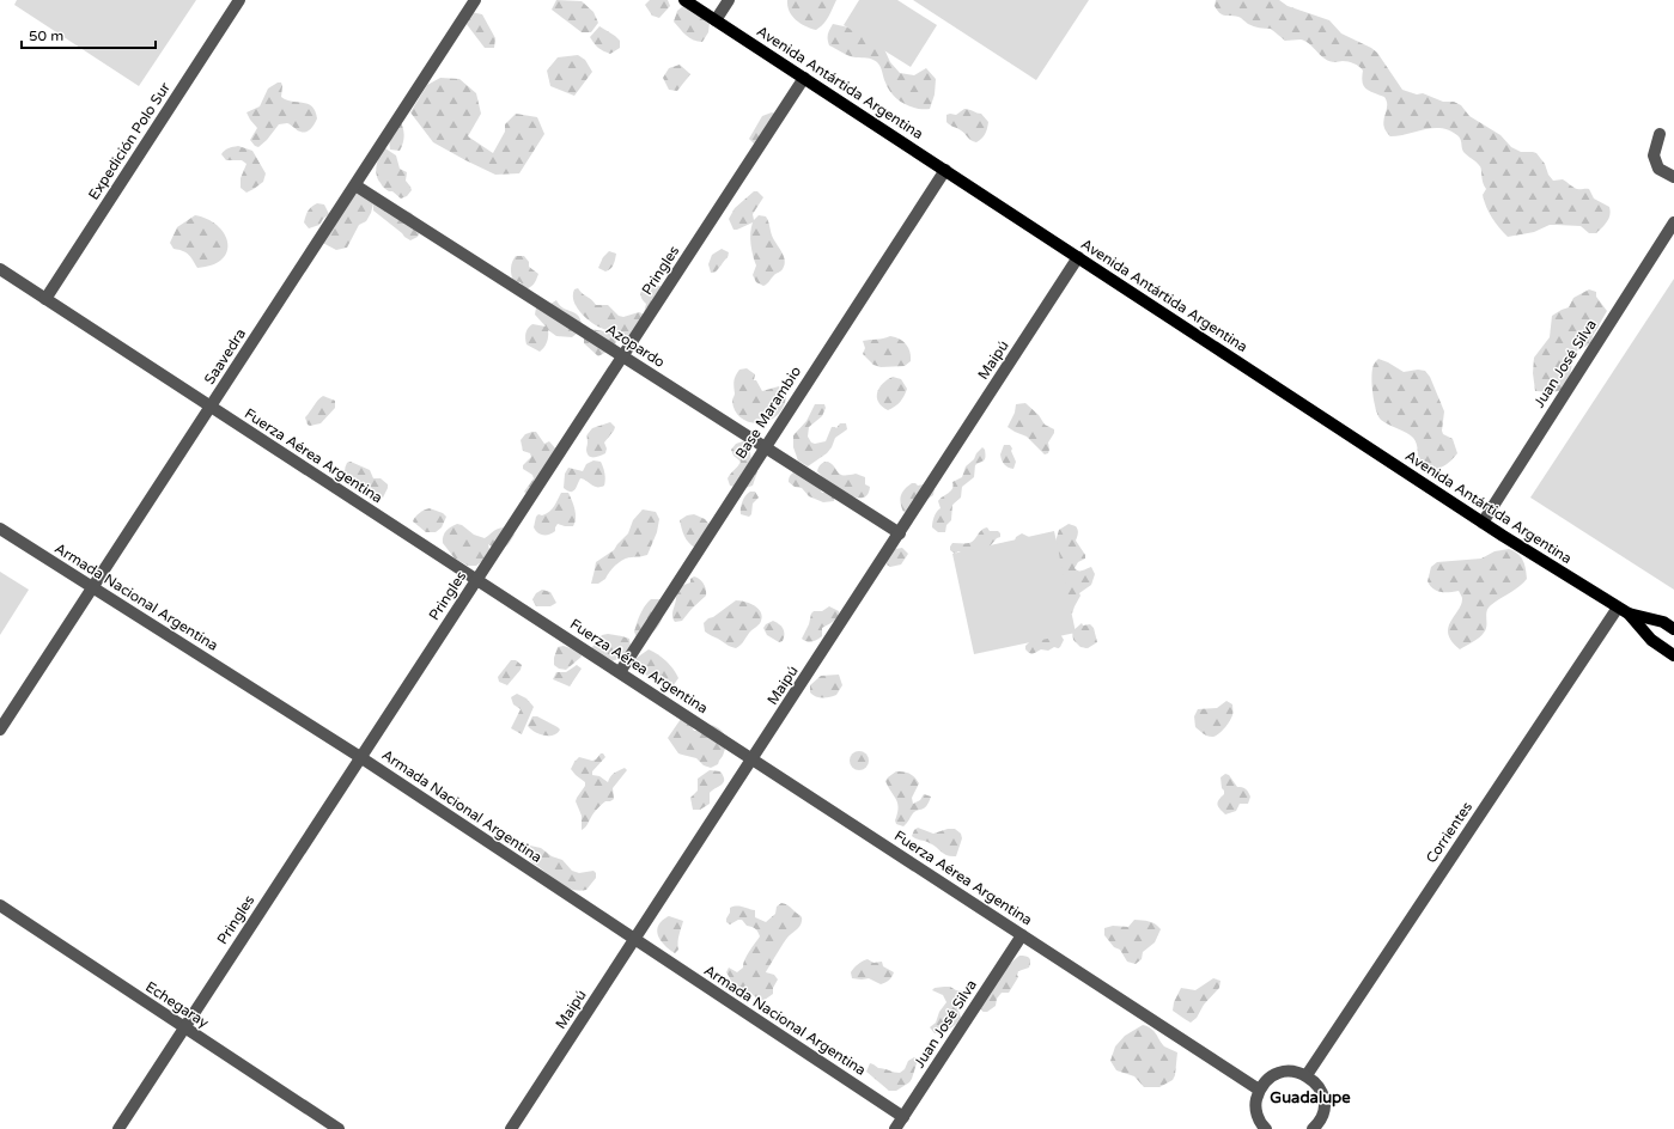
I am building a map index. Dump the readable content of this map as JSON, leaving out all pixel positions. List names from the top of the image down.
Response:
{
  "streets": {
    "main road": ["Avenida Antártida Argentina"],
    "street": [
      "Expedición Polo Sur",
      "Pringles",
      "Azopardo",
      "Saavedra",
      "Maipú",
      "Juan José Silva",
      "Base Marambio",
      "Fuerza Aérea Argentina",
      "Armada Nacional Argentina",
      "Corrientes",
      "Echegaray"
    ]
  },
  "crossings": [
    ["Avenida Antártida Argentina", "Pringles"],
    ["Avenida Antártida Argentina", "Maipú"],
    ["Avenida Antártida Argentina", "Juan José Silva"],
    ["Avenida Antártida Argentina", "Base Marambio"],
    ["Avenida Antártida Argentina", "Corrientes"],
    ["Expedición Polo Sur", "Fuerza Aérea Argentina"],
    ["Pringles", "Azopardo"],
    ["Pringles", "Fuerza Aérea Argentina"],
    ["Pringles", "Armada Nacional Argentina"],
    ["Pringles", "Echegaray"],
    ["Azopardo", "Saavedra"],
    ["Azopardo", "Maipú"],
    ["Azopardo", "Base Marambio"],
    ["Saavedra", "Fuerza Aérea Argentina"],
    ["Saavedra", "Armada Nacional Argentina"],
    ["Maipú", "Fuerza Aérea Argentina"],
    ["Maipú", "Armada Nacional Argentina"],
    ["Juan José Silva", "Fuerza Aérea Argentina"],
    ["Juan José Silva", "Armada Nacional Argentina"],
    ["Base Marambio", "Fuerza Aérea Argentina"]
  ],
  "districts": ["Guadalupe"],
  "scale_bar": "50 m"
}
